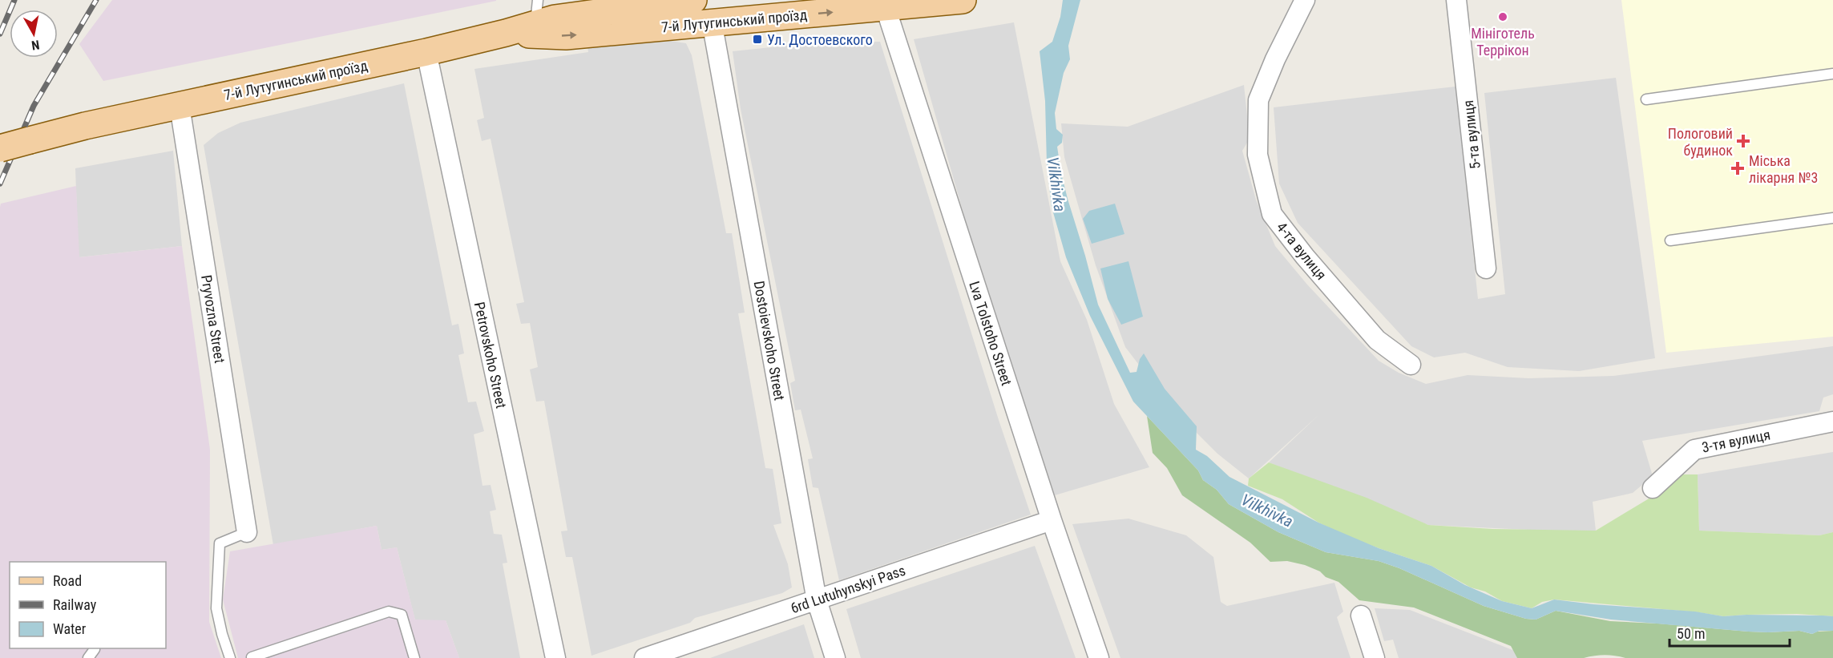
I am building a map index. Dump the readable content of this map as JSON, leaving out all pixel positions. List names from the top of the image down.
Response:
{
  "streets": {
    "main road": ["7-й Лутугинський проїзд"],
    "street": [
      "5-та вулиця",
      "4-та вулиця",
      "Pryvozna Street",
      "Lva Tolstoho Street",
      "Dostoievskoho Street",
      "Petrovskoho Street",
      "3-тя вулиця",
      "6rd Lutuhynskyi Pass"
    ]
  },
  "crossings": [
    ["7-й Лутугинський проїзд", "Pryvozna Street"],
    ["7-й Лутугинський проїзд", "Lva Tolstoho Street"],
    ["7-й Лутугинський проїзд", "Dostoievskoho Street"],
    ["7-й Лутугинський проїзд", "Petrovskoho Street"],
    ["Lva Tolstoho Street", "6rd Lutuhynskyi Pass"],
    ["Dostoievskoho Street", "6rd Lutuhynskyi Pass"]
  ],
  "water": ["Vilkhivka"],
  "places": {
    "other": ["Мініготель Террікон"],
    "transit": ["Ул. Достоевского"],
    "health": ["Пологовий будинок", "Міська лікарня №3"]
  },
  "legend": ["Road", "Railway", "Water"],
  "scale_bar": "50 m",
  "north": "bottom"
}
